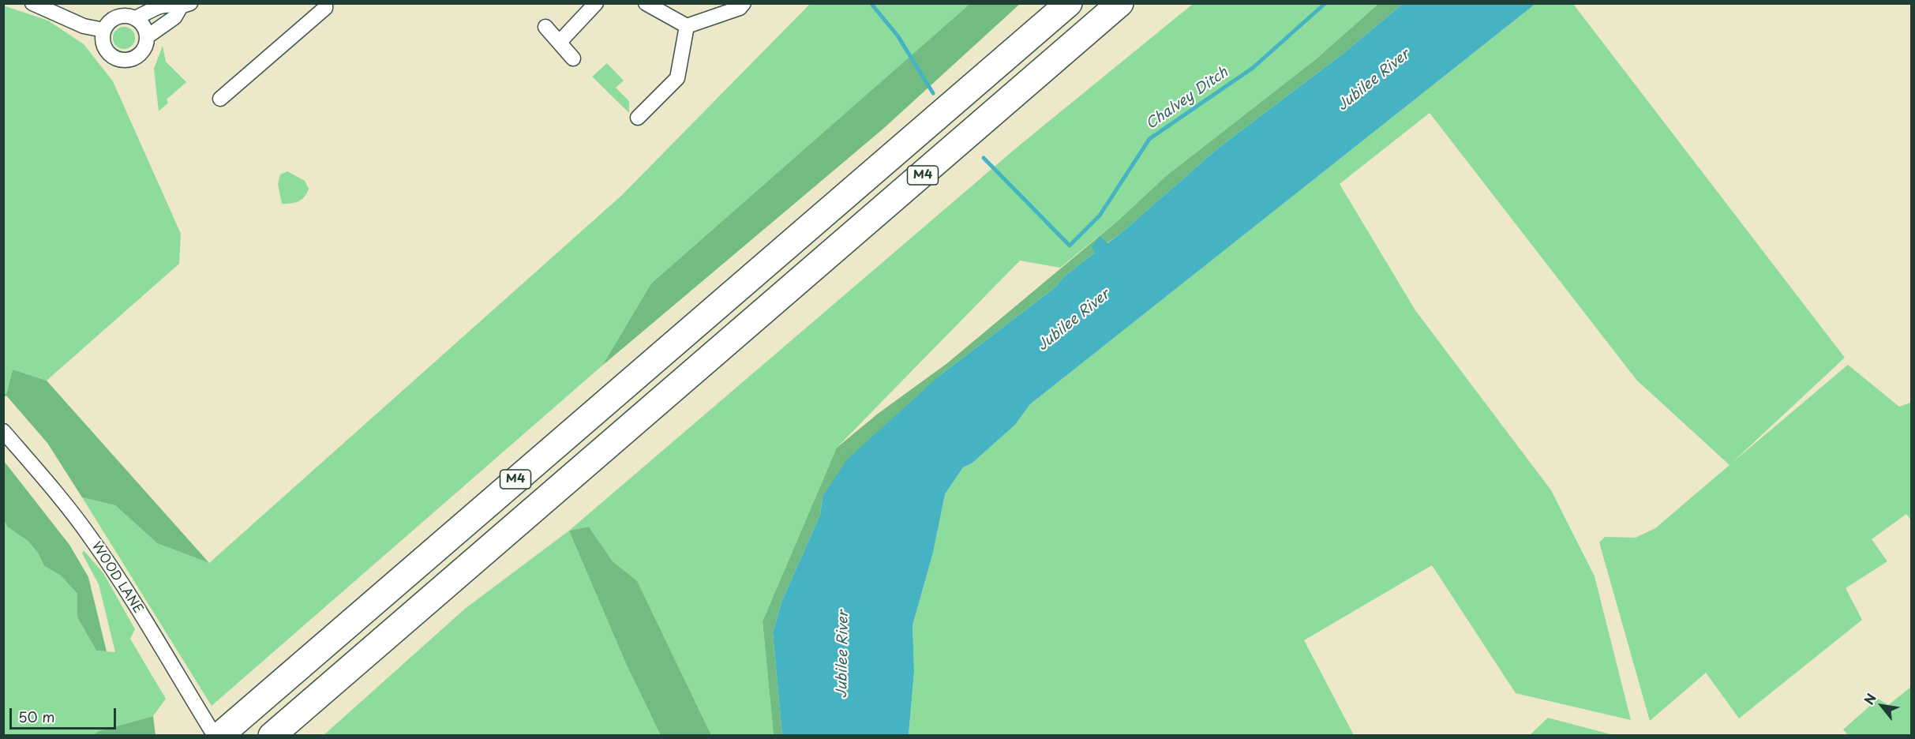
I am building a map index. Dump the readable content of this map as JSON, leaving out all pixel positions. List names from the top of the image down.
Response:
{
  "streets": {
    "highway": ["M4"],
    "street": ["WOOD LANE"]
  },
  "water": ["Jubilee River", "Chalvey Ditch"],
  "scale_bar": "50 m",
  "north": "top left"
}
